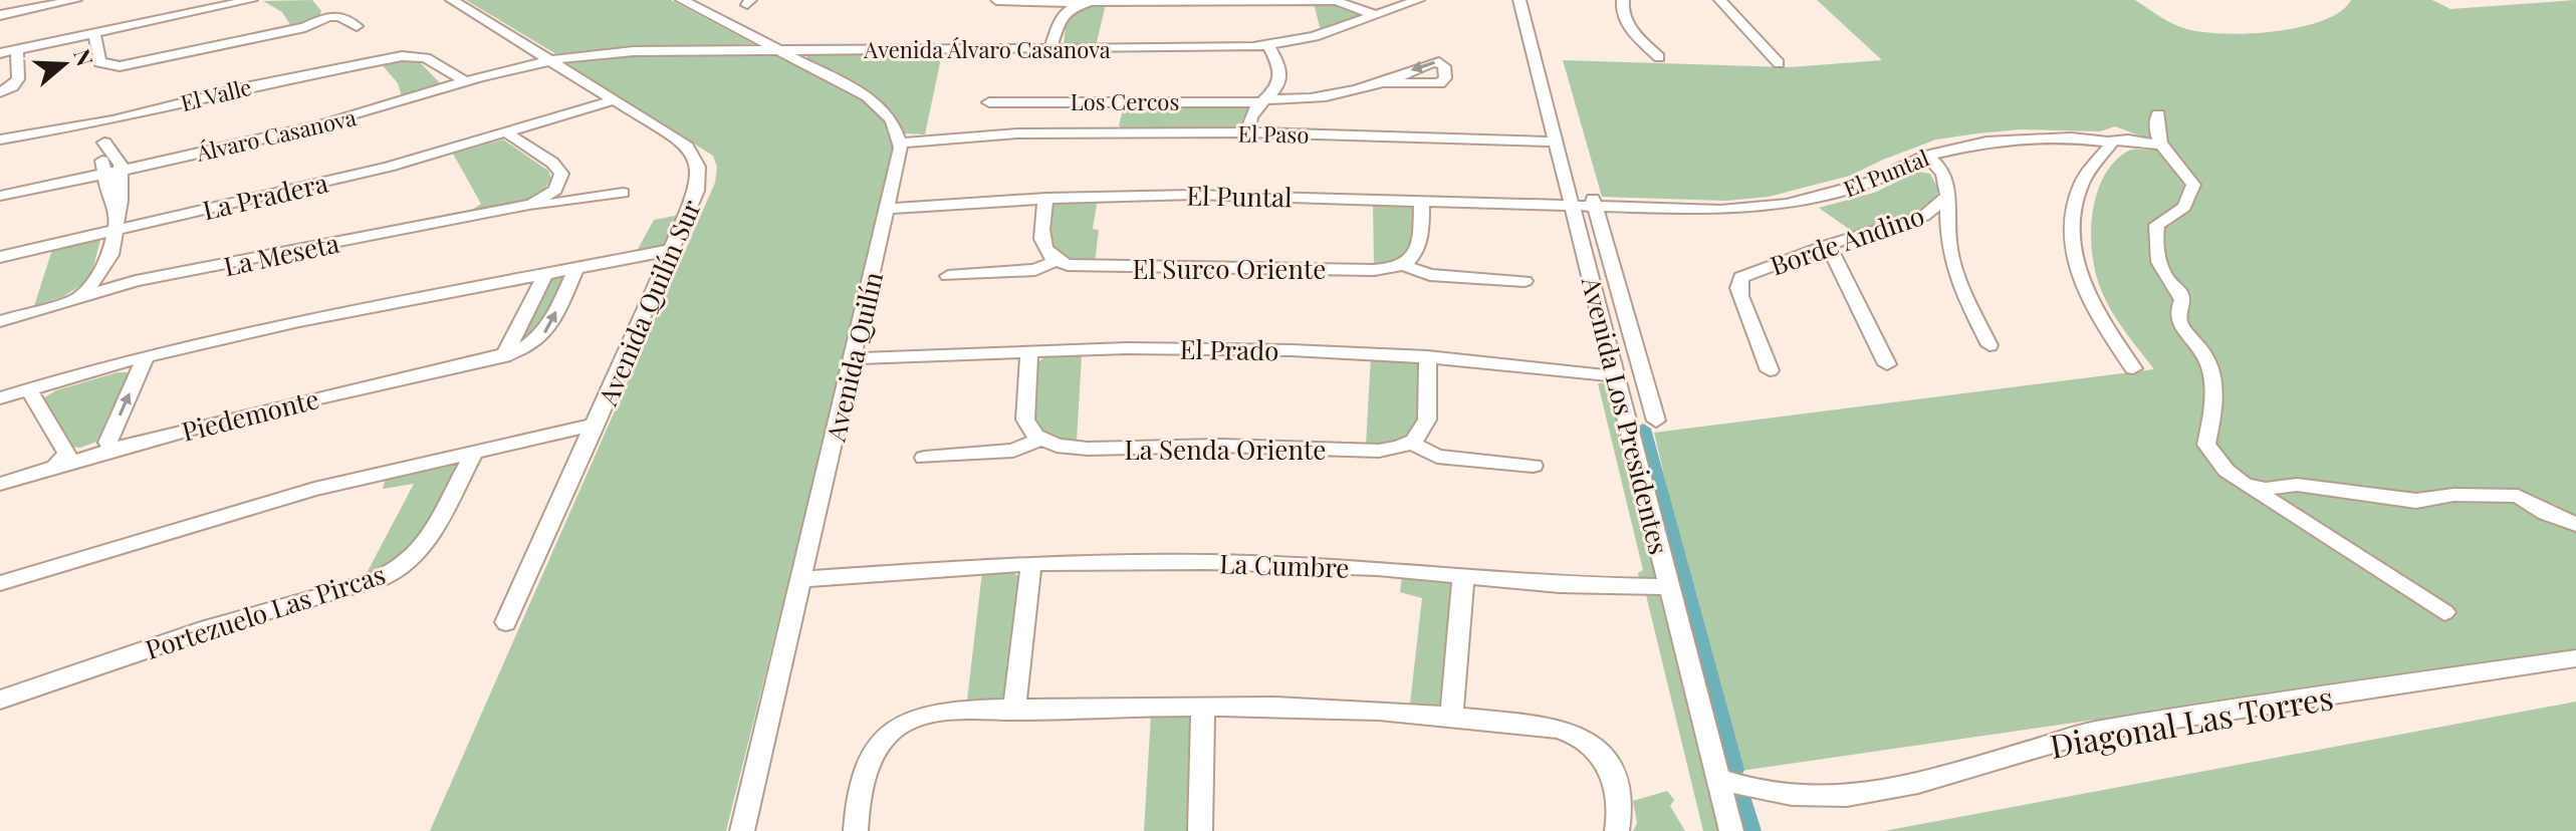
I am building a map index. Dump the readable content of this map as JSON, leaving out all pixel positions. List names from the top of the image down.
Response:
{
  "streets": {
    "street": [
      "Avenida Álvaro Casanova",
      "El Valle",
      "Los Cercos",
      "El Paso",
      "Álvaro Casanova",
      "El Puntal",
      "La Pradera",
      "Borde Andino",
      "La Meseta",
      "El Surco Oriente",
      "Avenida Quilín Sur",
      "El Prado",
      "Avenida Quilín",
      "Piedemonte",
      "Avenida Los Presidentes",
      "La Senda Oriente",
      "La Cumbre",
      "Portezuelo Las Pircas",
      "Diagonal Las Torres"
    ]
  },
  "crossings": [
    ["Avenida Álvaro Casanova", "Álvaro Casanova"],
    ["Avenida Álvaro Casanova", "Avenida Quilín Sur"],
    ["El Valle", "Álvaro Casanova"],
    ["El Paso", "Avenida Quilín"],
    ["El Paso", "Avenida Los Presidentes"],
    ["Álvaro Casanova", "Avenida Quilín Sur"],
    ["El Puntal", "Borde Andino"],
    ["El Puntal", "Avenida Quilín"],
    ["El Puntal", "Avenida Los Presidentes"],
    ["La Pradera", "Avenida Quilín Sur"],
    ["El Prado", "Avenida Quilín"],
    ["El Prado", "Avenida Los Presidentes"],
    ["Avenida Quilín", "La Cumbre"],
    ["Avenida Los Presidentes", "La Cumbre"],
    ["Avenida Los Presidentes", "Diagonal Las Torres"]
  ],
  "north": "right"
}
